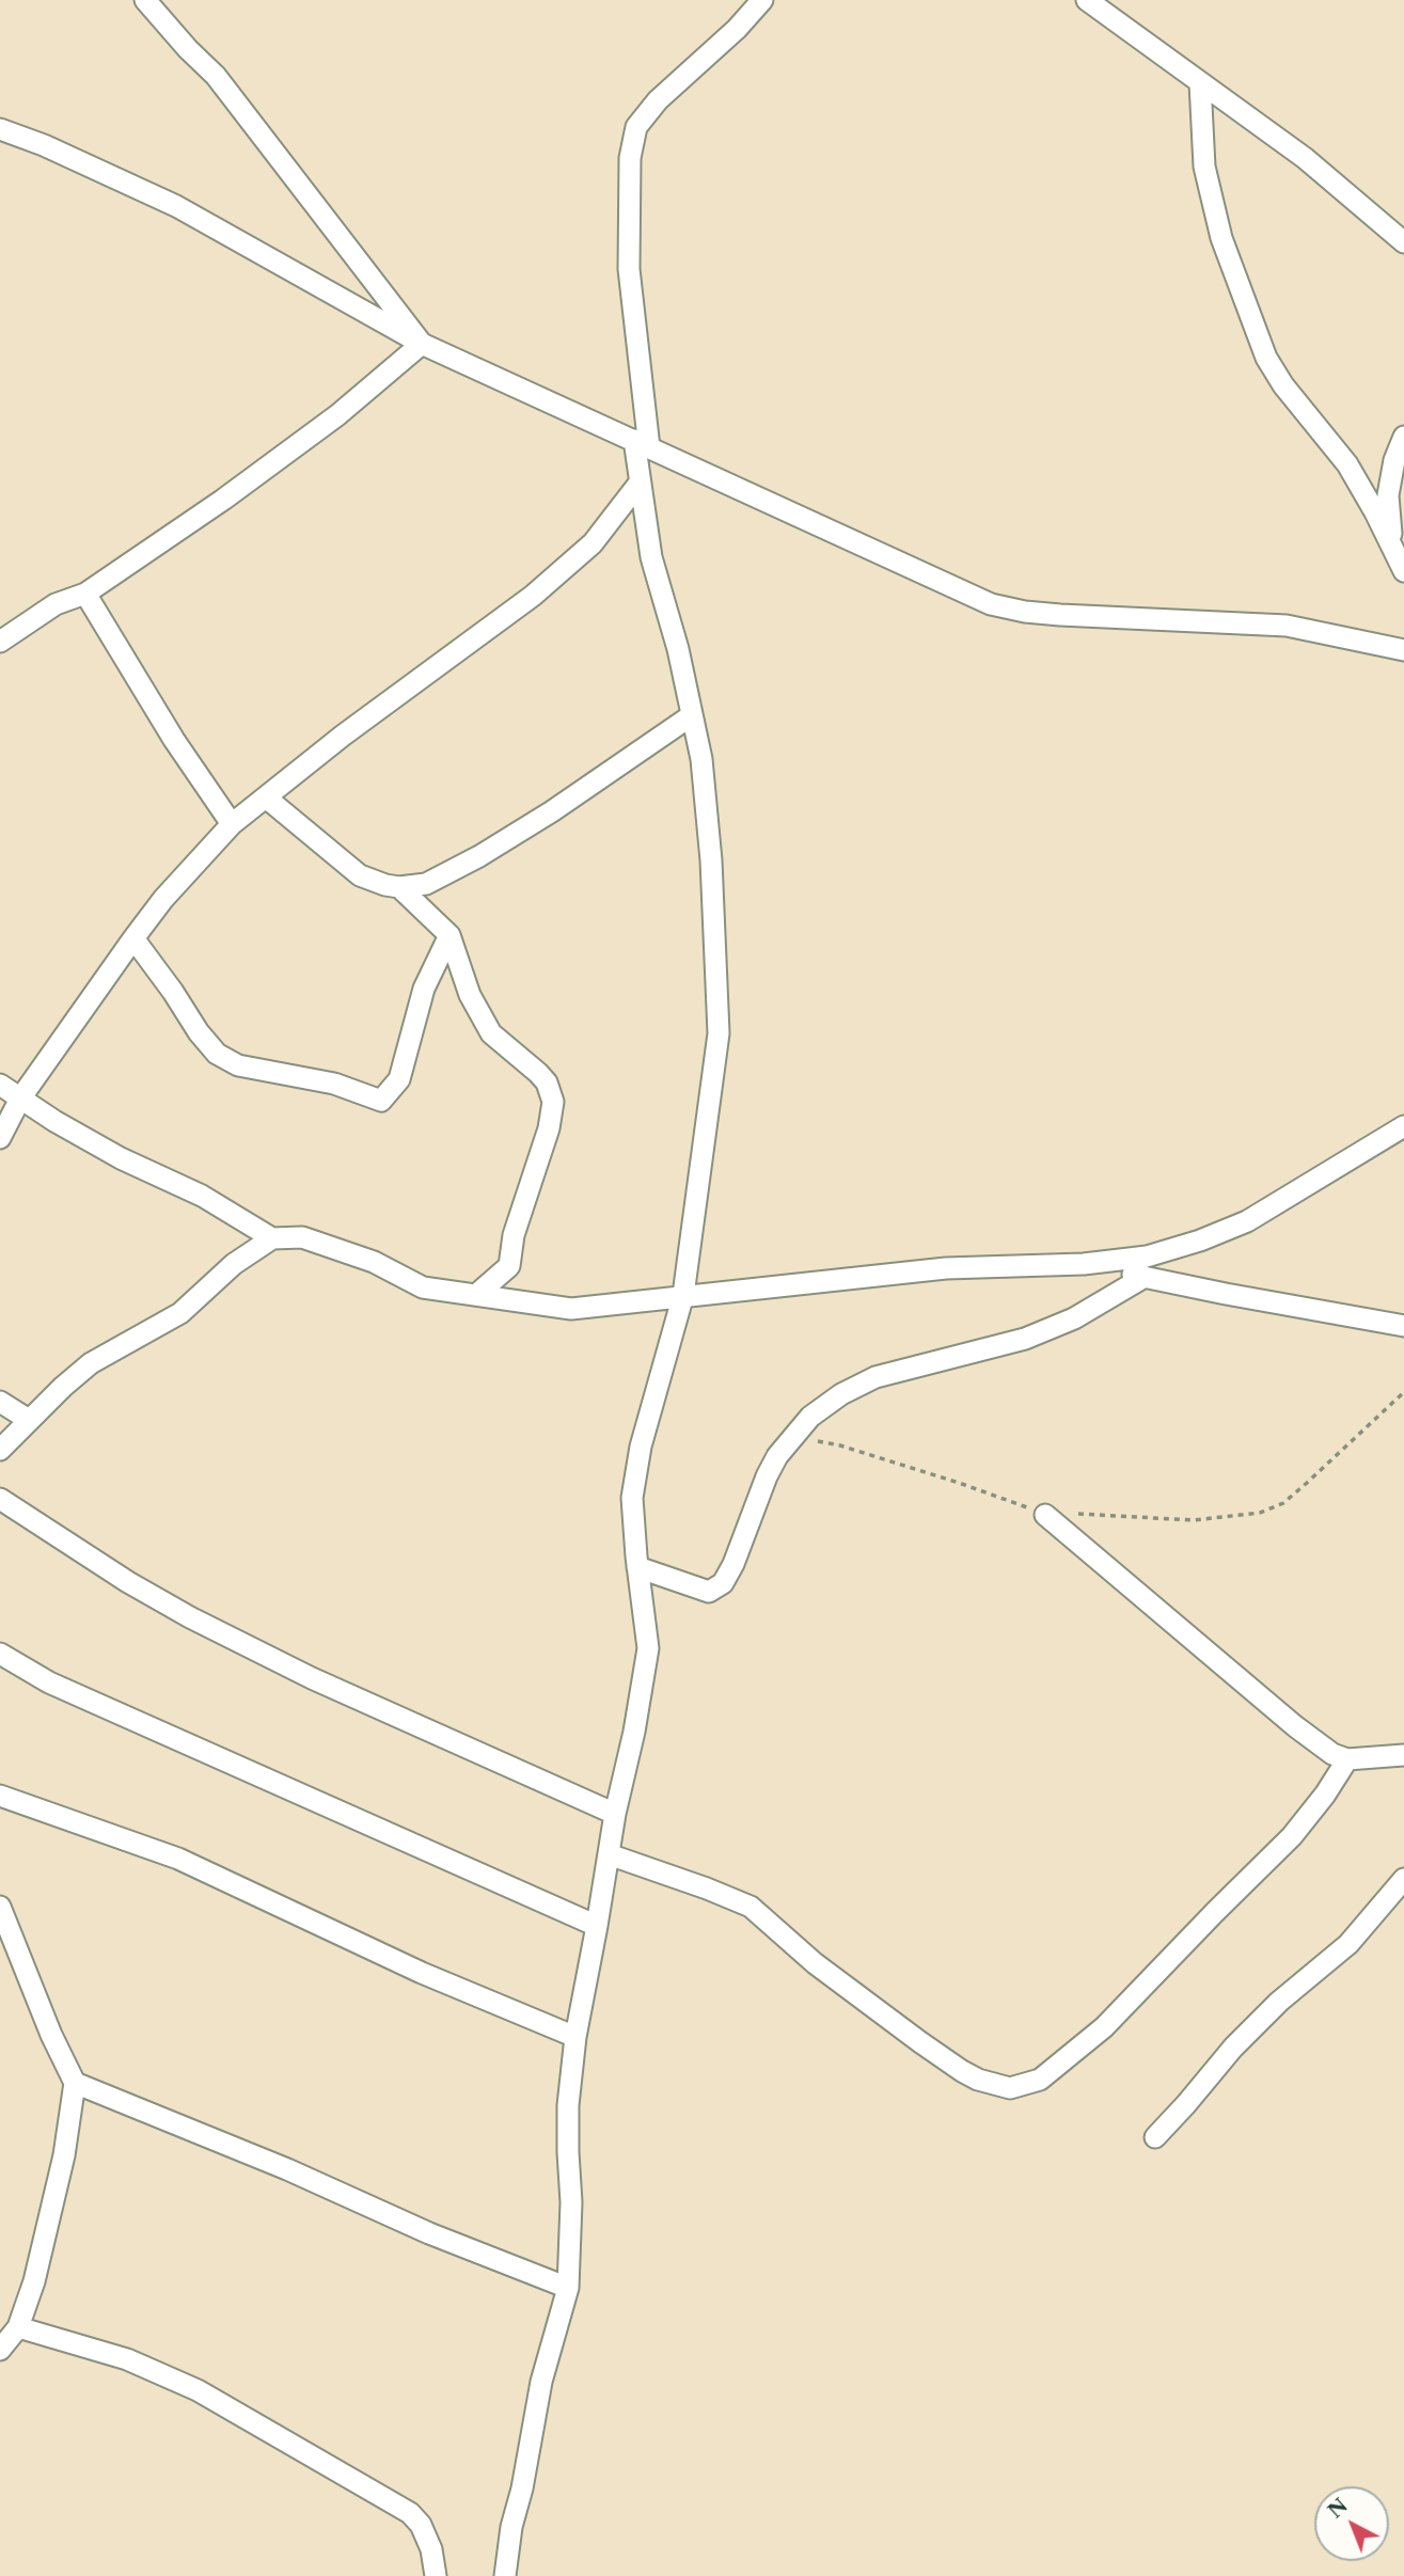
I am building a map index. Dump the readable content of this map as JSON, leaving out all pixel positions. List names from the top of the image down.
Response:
{
  "north": "top left"
}
